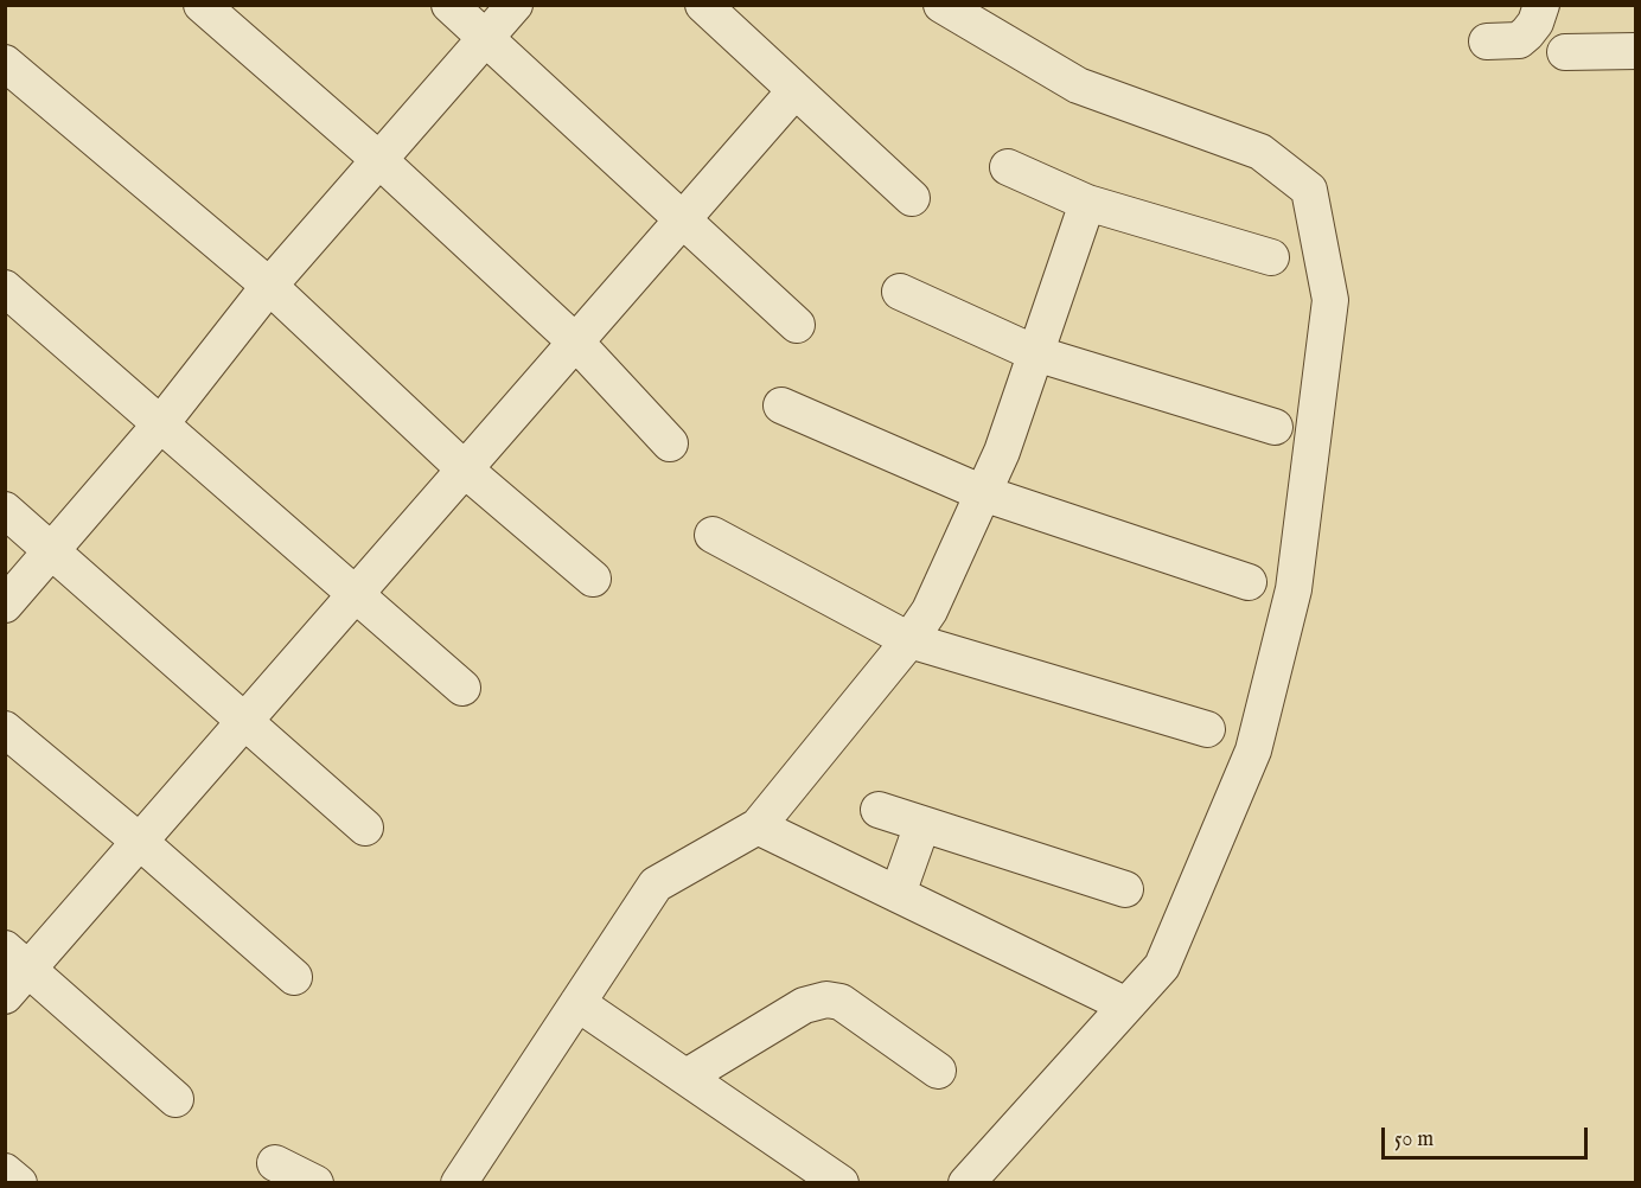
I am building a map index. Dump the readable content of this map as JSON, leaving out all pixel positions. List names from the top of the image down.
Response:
{
  "scale_bar": "50 m"
}
